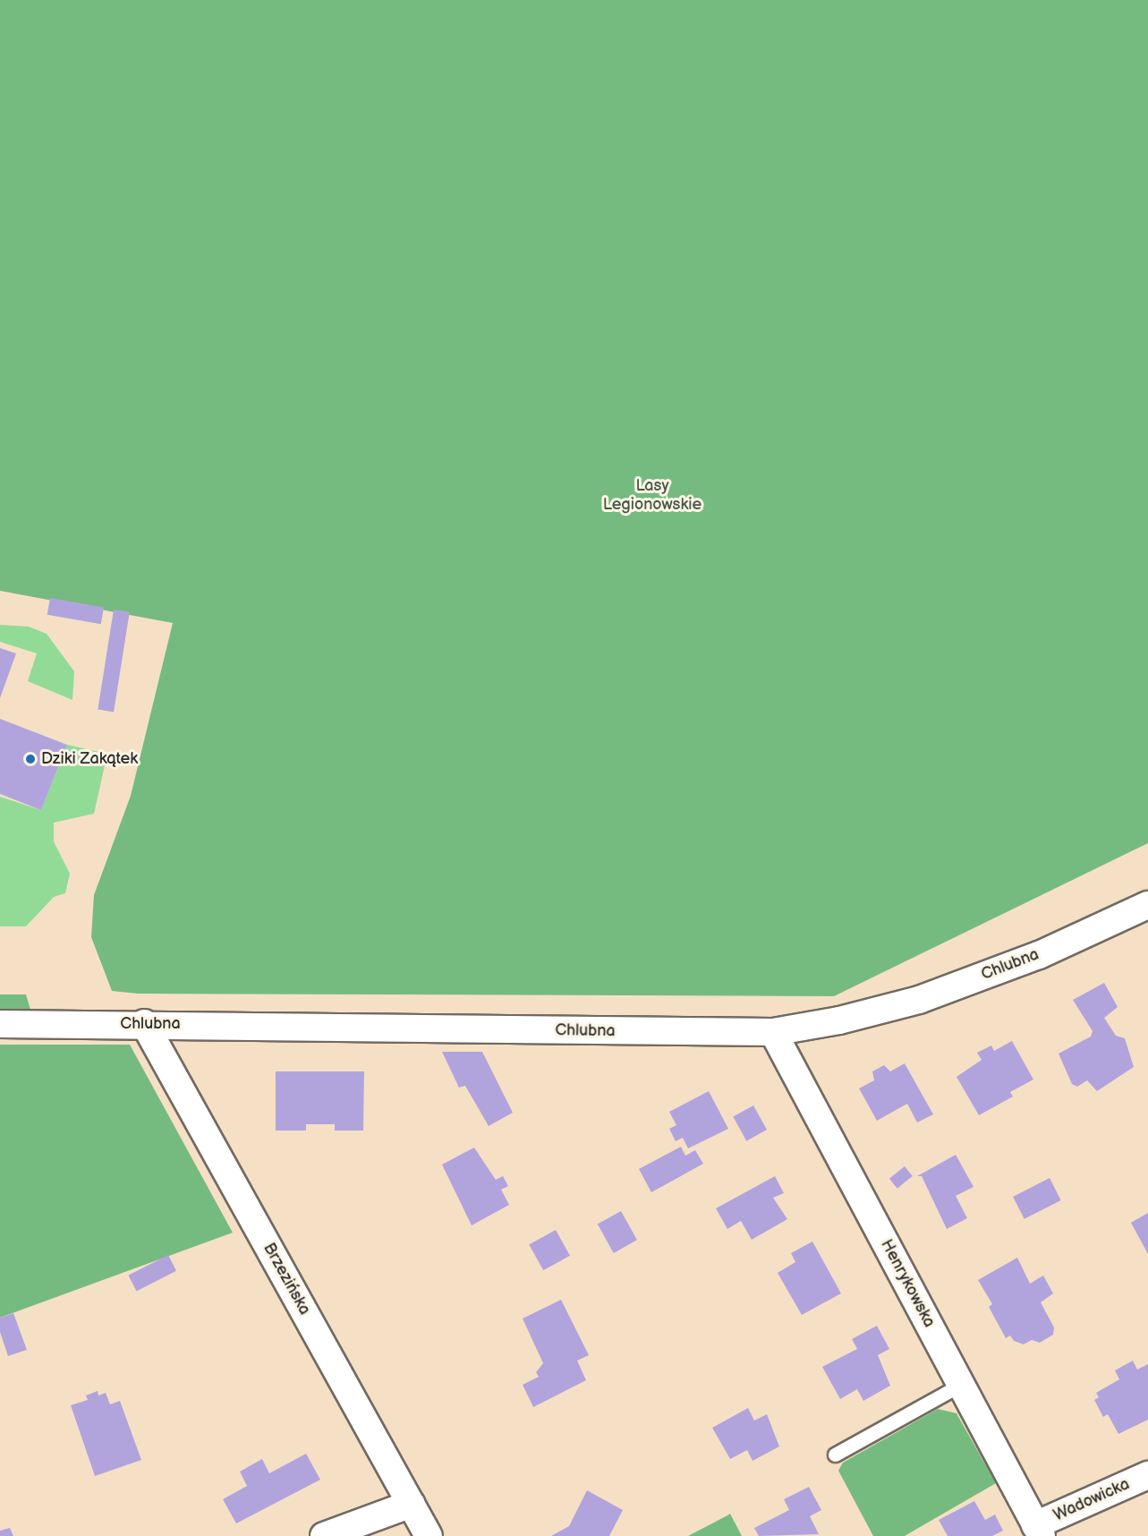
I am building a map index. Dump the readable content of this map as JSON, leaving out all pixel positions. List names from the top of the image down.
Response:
{
  "streets": {
    "street": [
      "Chlubna",
      "Brzezińska",
      "Henrykowska",
      "Wadowicka"
    ]
  },
  "crossings": [
    ["Chlubna", "Brzezińska"],
    ["Chlubna", "Henrykowska"],
    ["Henrykowska", "Wadowicka"]
  ],
  "parks": ["Lasy Legionowskie"],
  "places": ["Dziki Zakątek"]
}
